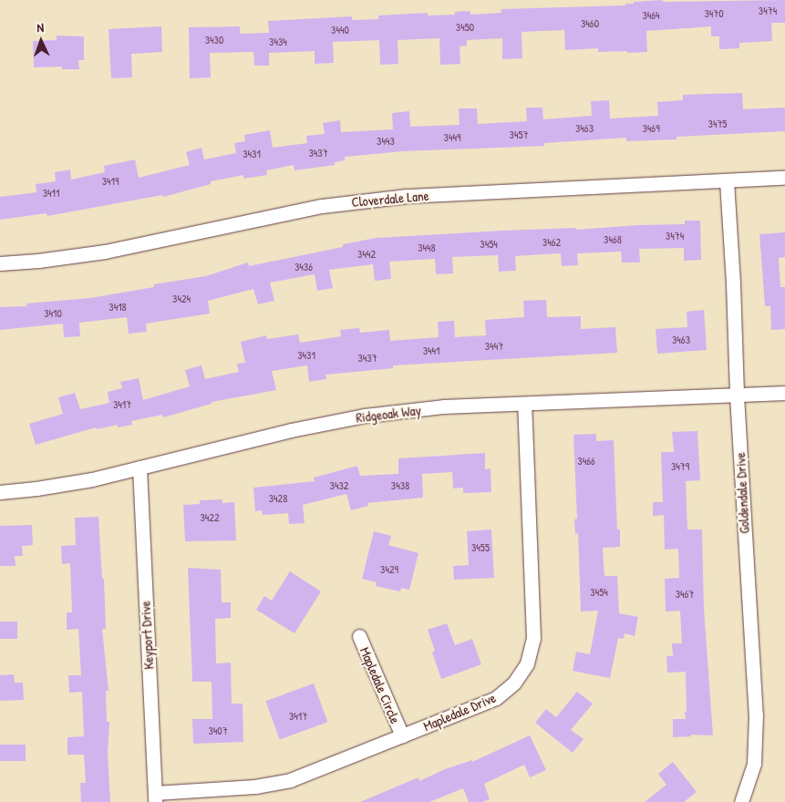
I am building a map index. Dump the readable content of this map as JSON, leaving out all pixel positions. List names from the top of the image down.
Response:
{
  "streets": {
    "street": [
      "Cloverdale Lane",
      "Ridgeoak Way",
      "Goldendale Drive",
      "Keyport Drive",
      "Mapledale Circle",
      "Mapledale Drive"
    ]
  },
  "crossings": [
    ["Cloverdale Lane", "Goldendale Drive"],
    ["Ridgeoak Way", "Goldendale Drive"],
    ["Ridgeoak Way", "Keyport Drive"],
    ["Ridgeoak Way", "Mapledale Drive"],
    ["Keyport Drive", "Mapledale Drive"],
    ["Mapledale Circle", "Mapledale Drive"]
  ],
  "house_numbers": [
    "3474",
    "3470",
    "3464",
    "3460",
    "3450",
    "3440",
    "3430",
    "3434",
    "3475",
    "3463",
    "3469",
    "3457",
    "3449",
    "3443",
    "3437",
    "3431",
    "3419",
    "3411",
    "3474",
    "3468",
    "3462",
    "3454",
    "3448",
    "3442",
    "3436",
    "3424",
    "3418",
    "3410",
    "3463",
    "3447",
    "3441",
    "3431",
    "3437",
    "3417",
    "3466",
    "3479",
    "3432",
    "3438",
    "3428",
    "3422",
    "3455",
    "3429",
    "3454",
    "3467",
    "3417",
    "3407"
  ],
  "north": "top"
}
